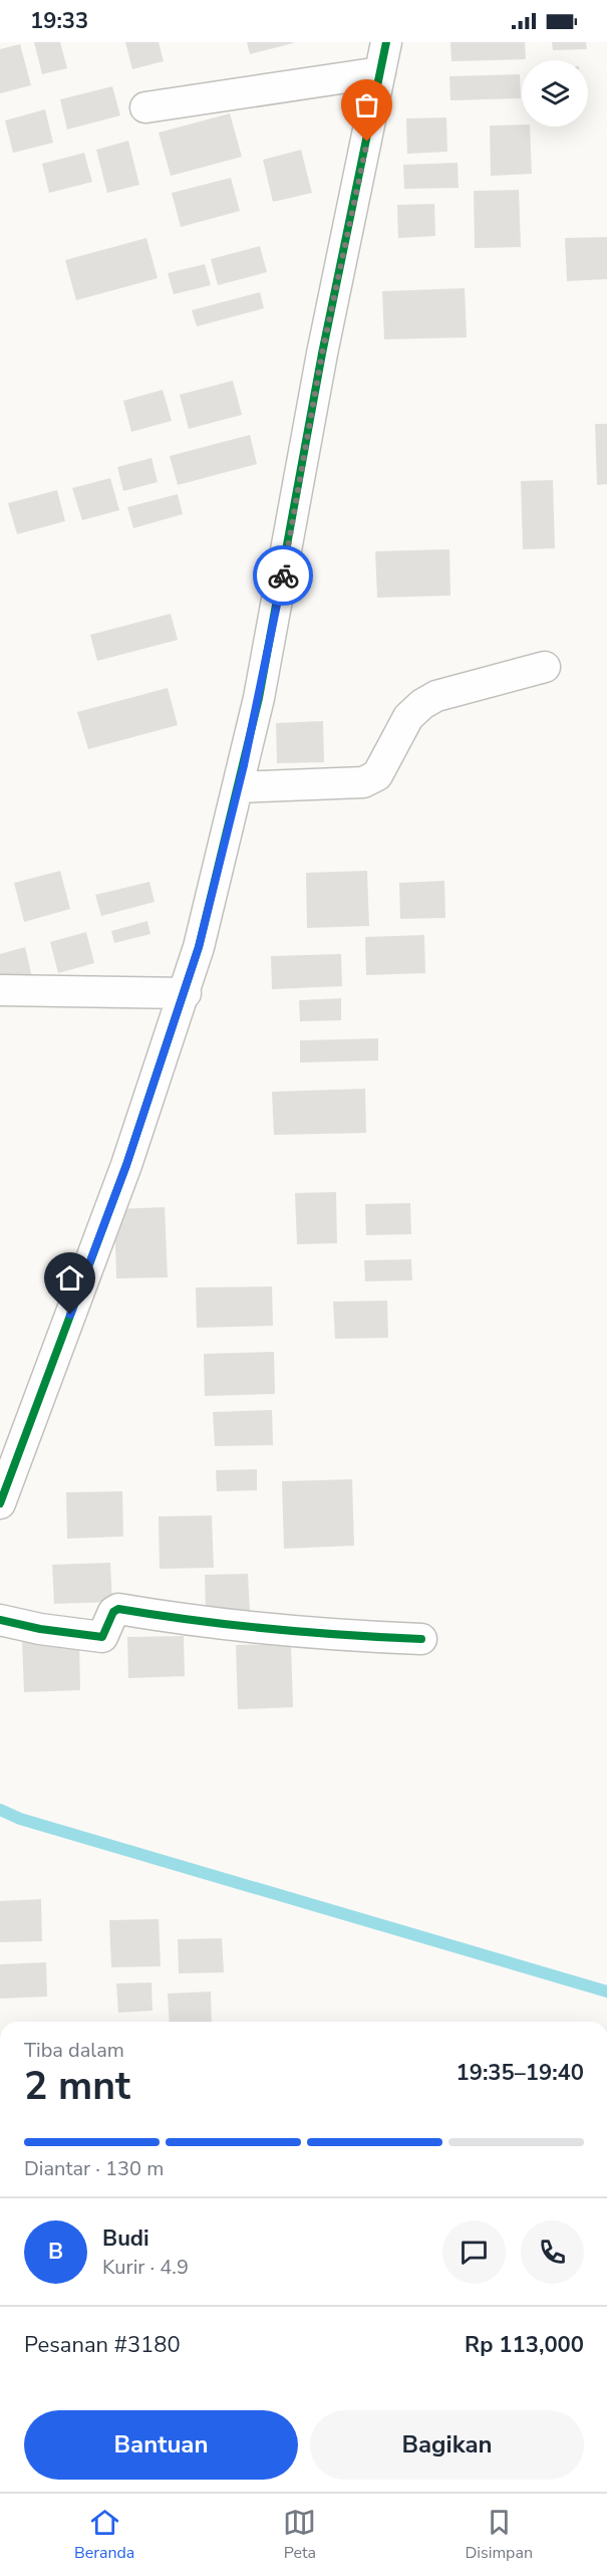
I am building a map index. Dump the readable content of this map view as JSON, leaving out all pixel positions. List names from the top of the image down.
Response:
{
  "page": {
    "status": "19:33",
    "heading": ["2 mnt", "Tiba dalam", "19:35–19:40"],
    "panel": [
      "Budi",
      "Kurir · 4.9",
      "Pesanan #3180",
      "Rp 113,000"
    ],
    "bar": "Diantar · 130 m",
    "round": "B",
    "buttons": ["Bantuan", "Bagikan"],
    "tabs": ["Beranda", "Peta", "Disimpan"]
  }
}
